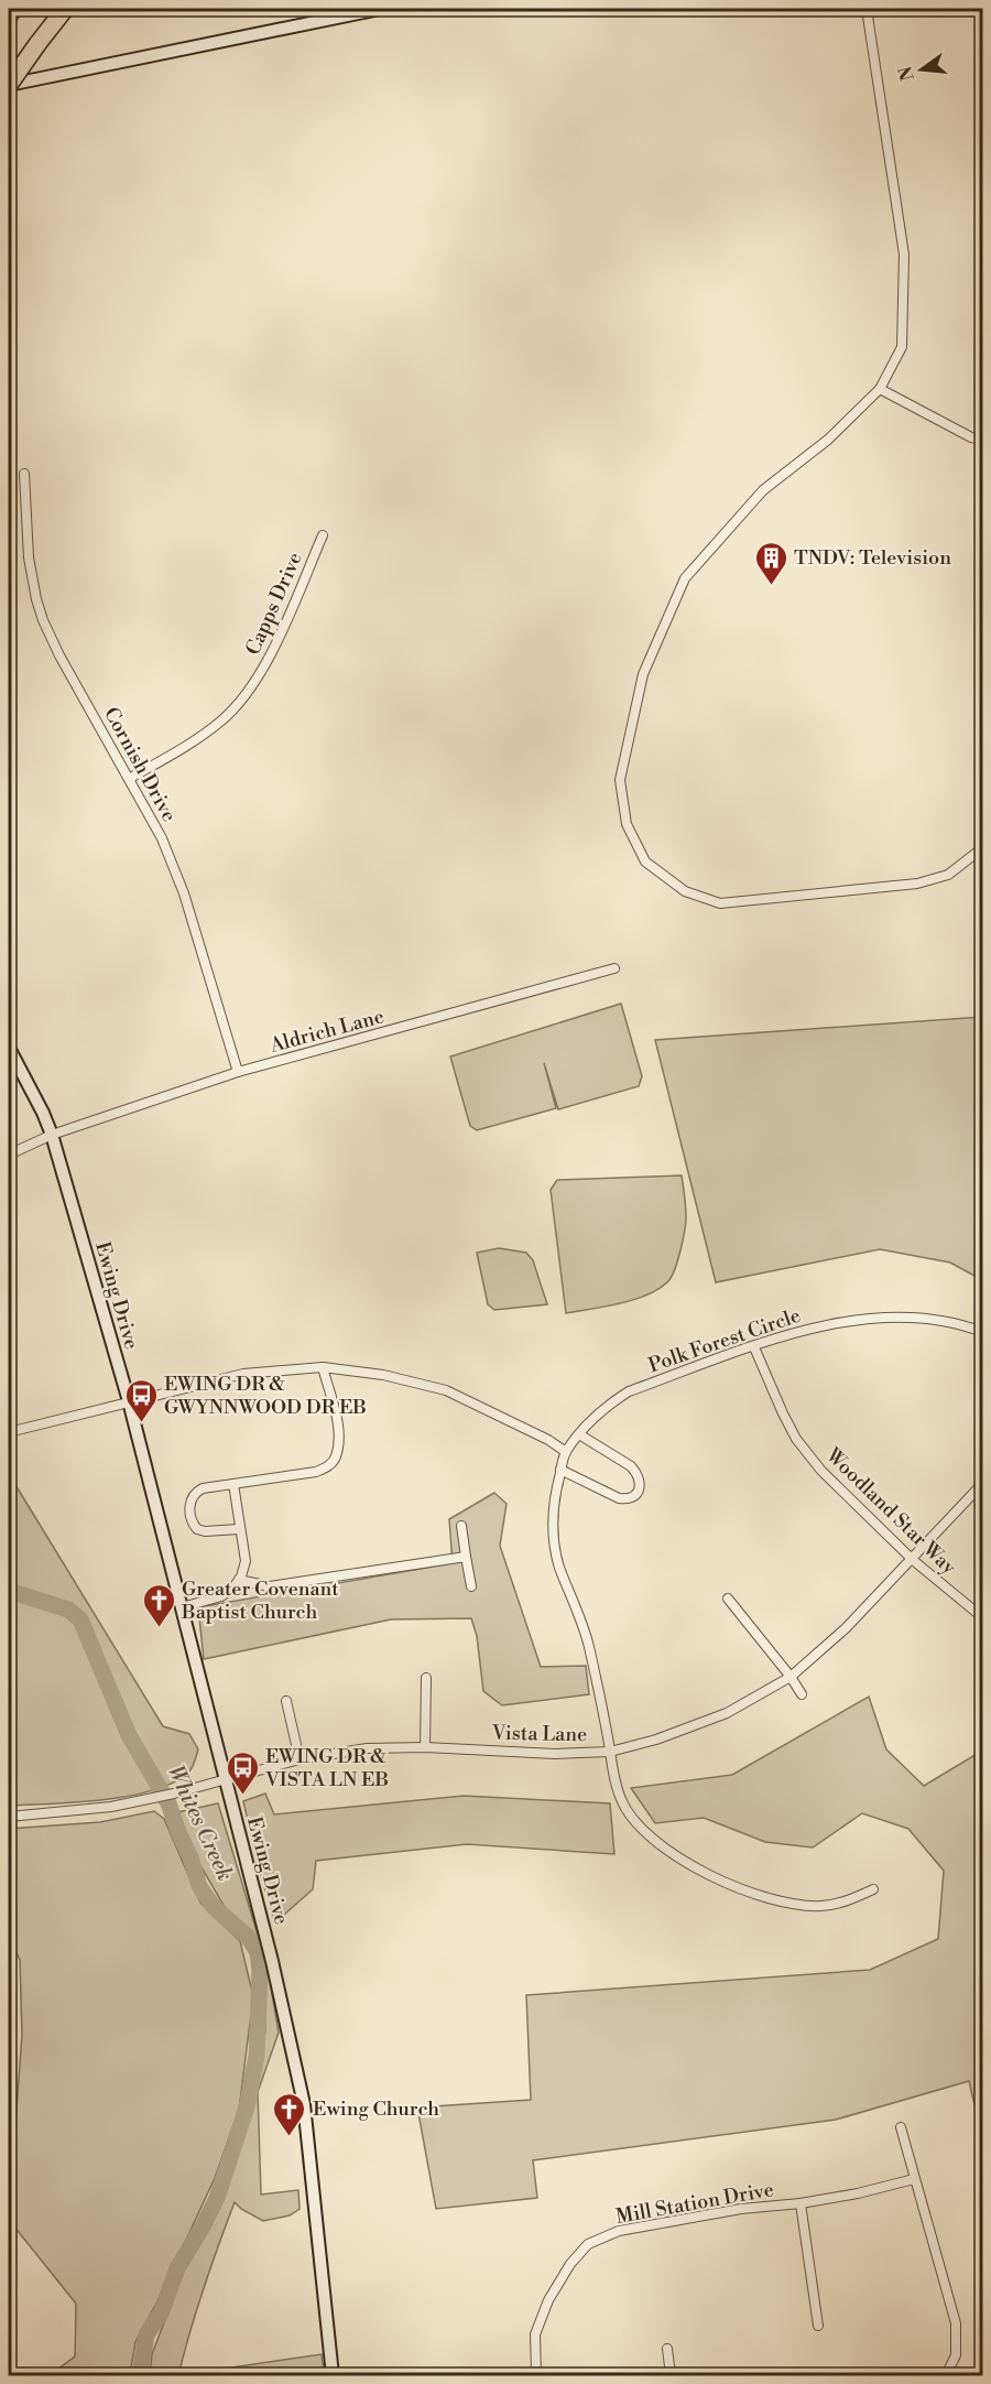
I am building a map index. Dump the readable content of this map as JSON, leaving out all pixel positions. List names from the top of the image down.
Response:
{
  "streets": {
    "street": [
      "Capps Drive",
      "Cornish Drive",
      "Aldrich Lane",
      "Ewing Drive",
      "Polk Forest Circle",
      "Woodland Star Way",
      "Vista Lane",
      "Mill Station Drive"
    ]
  },
  "crossings": [
    ["Capps Drive", "Cornish Drive"],
    ["Cornish Drive", "Aldrich Lane"],
    ["Aldrich Lane", "Ewing Drive"],
    ["Ewing Drive", "Vista Lane"],
    ["Polk Forest Circle", "Woodland Star Way"],
    ["Polk Forest Circle", "Vista Lane"],
    ["Woodland Star Way", "Vista Lane"]
  ],
  "water": ["Whites Creek"],
  "places": {
    "building": ["TNDV: Television"],
    "bus stop": ["EWING DR & GWYNNWOOD DR EB", "EWING DR & VISTA LN EB"],
    "church": ["Greater Covenant Baptist Church", "Ewing Church"]
  },
  "north": "left"
}
